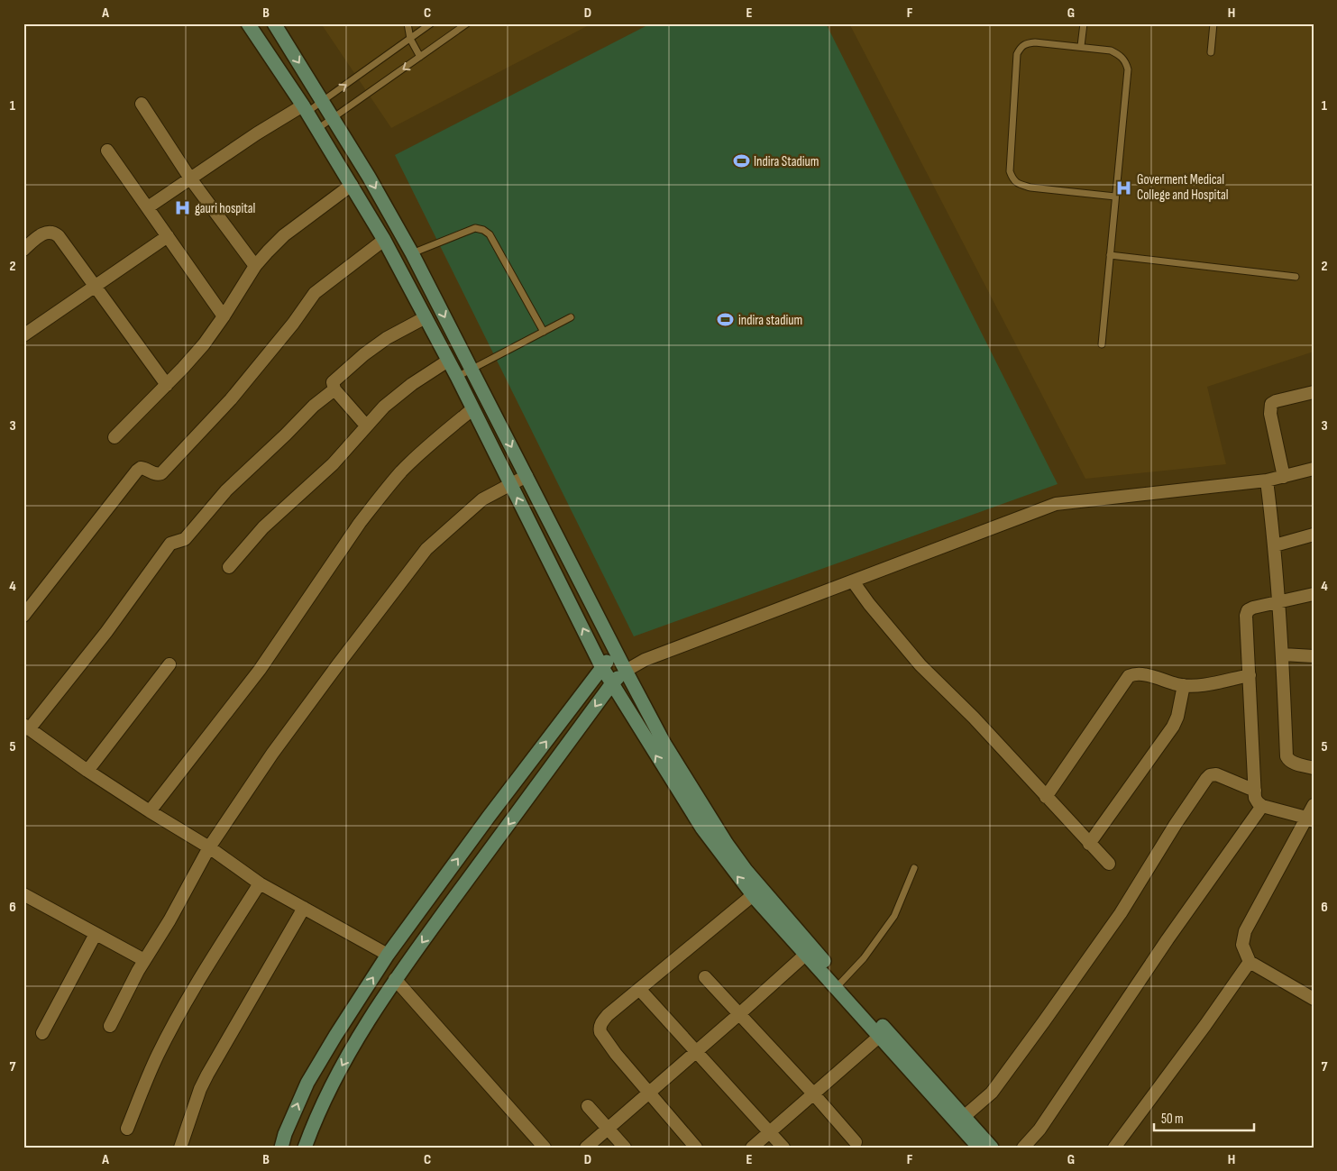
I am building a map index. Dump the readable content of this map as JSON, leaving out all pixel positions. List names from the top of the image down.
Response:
{
  "places": {
    "sports": ["Indira Stadium", "indira stadium"],
    "hospital": ["Goverment Medical College and Hospital", "gauri hospital"]
  },
  "scale_bar": "50 m",
  "grid": {
    "columns": [
      "A",
      "B",
      "C",
      "D",
      "E",
      "F",
      "G",
      "H"
    ],
    "rows": [
      "1",
      "2",
      "3",
      "4",
      "5",
      "6",
      "7"
    ]
  }
}
